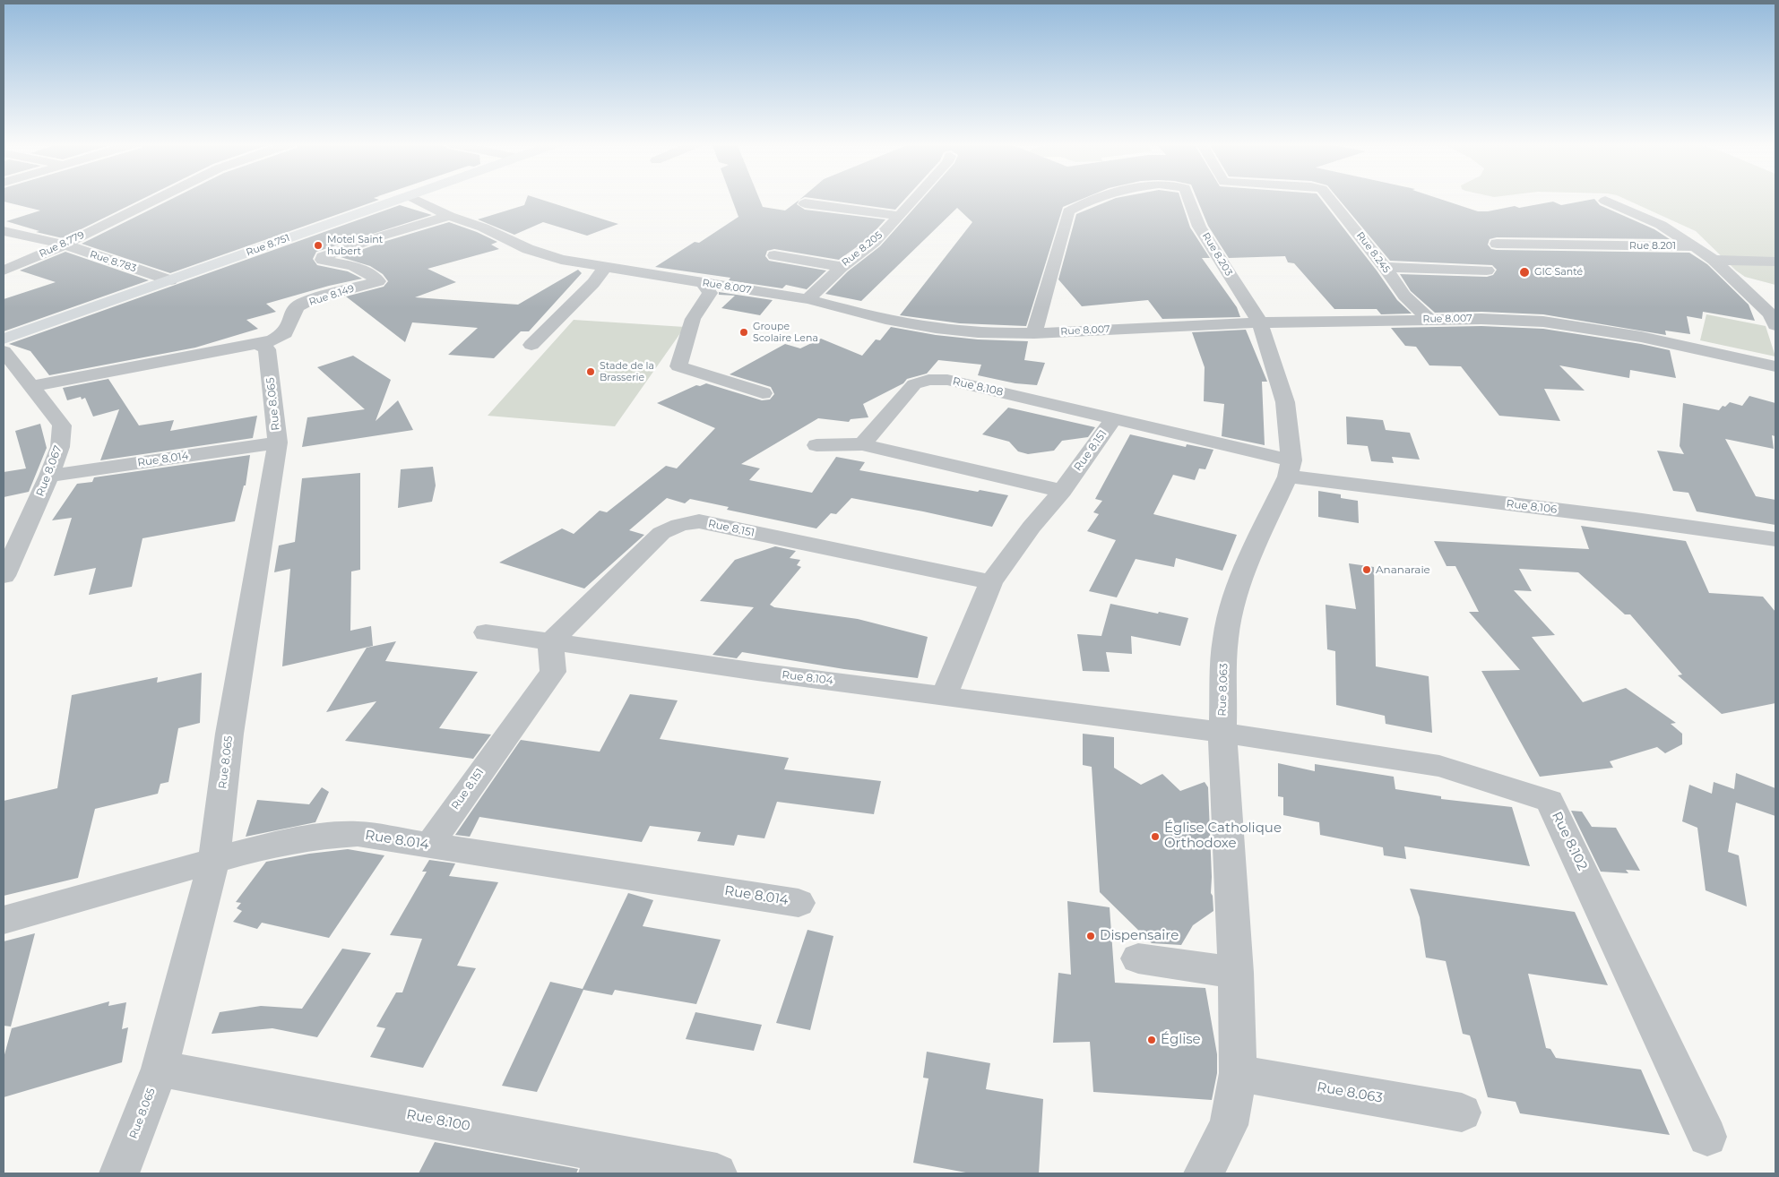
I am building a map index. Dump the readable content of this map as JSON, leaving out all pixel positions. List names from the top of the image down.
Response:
{
  "streets": {
    "main road": ["Rue 8.751"],
    "street": [
      "Rue 8.779",
      "Rue 8.201",
      "Rue 8.205",
      "Rue 8.245",
      "Rue 8.203",
      "Rue 8.783",
      "Rue 8.007",
      "Rue 8.149",
      "Rue 8.108",
      "Rue 8.065",
      "Rue 8.151",
      "Rue 8.014",
      "Rue 8.067",
      "Rue 8.106",
      "Rue 8.104",
      "Rue 8.063",
      "Rue 8.102",
      "Rue 8.100"
    ]
  },
  "crossings": [
    ["Rue 8.779", "Rue 8.783"],
    ["Rue 8.751", "Rue 8.783"],
    ["Rue 8.205", "Rue 8.007"],
    ["Rue 8.245", "Rue 8.007"],
    ["Rue 8.203", "Rue 8.007"],
    ["Rue 8.007", "Rue 8.149"],
    ["Rue 8.149", "Rue 8.065"],
    ["Rue 8.149", "Rue 8.067"],
    ["Rue 8.108", "Rue 8.151"],
    ["Rue 8.108", "Rue 8.106"],
    ["Rue 8.108", "Rue 8.063"],
    ["Rue 8.065", "Rue 8.014"],
    ["Rue 8.065", "Rue 8.100"],
    ["Rue 8.151", "Rue 8.014"],
    ["Rue 8.151", "Rue 8.104"],
    ["Rue 8.014", "Rue 8.067"],
    ["Rue 8.106", "Rue 8.063"],
    ["Rue 8.104", "Rue 8.063"],
    ["Rue 8.104", "Rue 8.102"],
    ["Rue 8.063", "Rue 8.102"]
  ],
  "places": [
    "Motel Saint hubert",
    "GIC Santé",
    "Groupe Scolaire Lena",
    "Stade de la Brasserie",
    "Ananaraie",
    "Église Catholique Orthodoxe",
    "Dispensaire",
    "Église"
  ]
}
